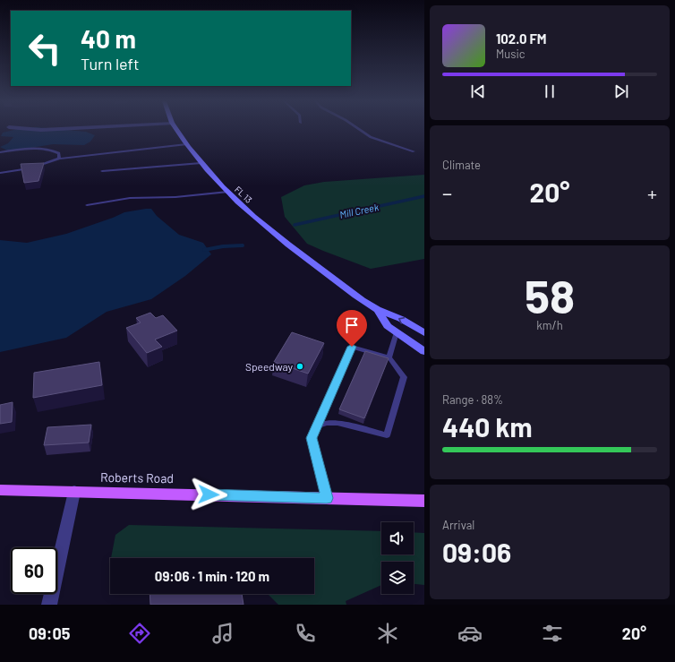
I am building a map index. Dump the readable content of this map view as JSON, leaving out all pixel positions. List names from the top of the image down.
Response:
{
  "streets": {
    "main road": ["FL 13", "Roberts Road"]
  },
  "water": ["Mill Creek"],
  "places": ["Speedway"],
  "page": {
    "turn": ["40 m", "Turn left"],
    "song": ["102.0 FM", "Music"],
    "tile": [
      "Climate",
      ["58", "km/h"],
      ["Range · 88%", "440 km"],
      ["Arrival", "09:06"]
    ],
    "heat": ["−", "20°", "+"],
    "limit": "60",
    "trip": "09:06 · 1 min · 120 m",
    "tabs": ["09:05", "20°"]
  }
}
